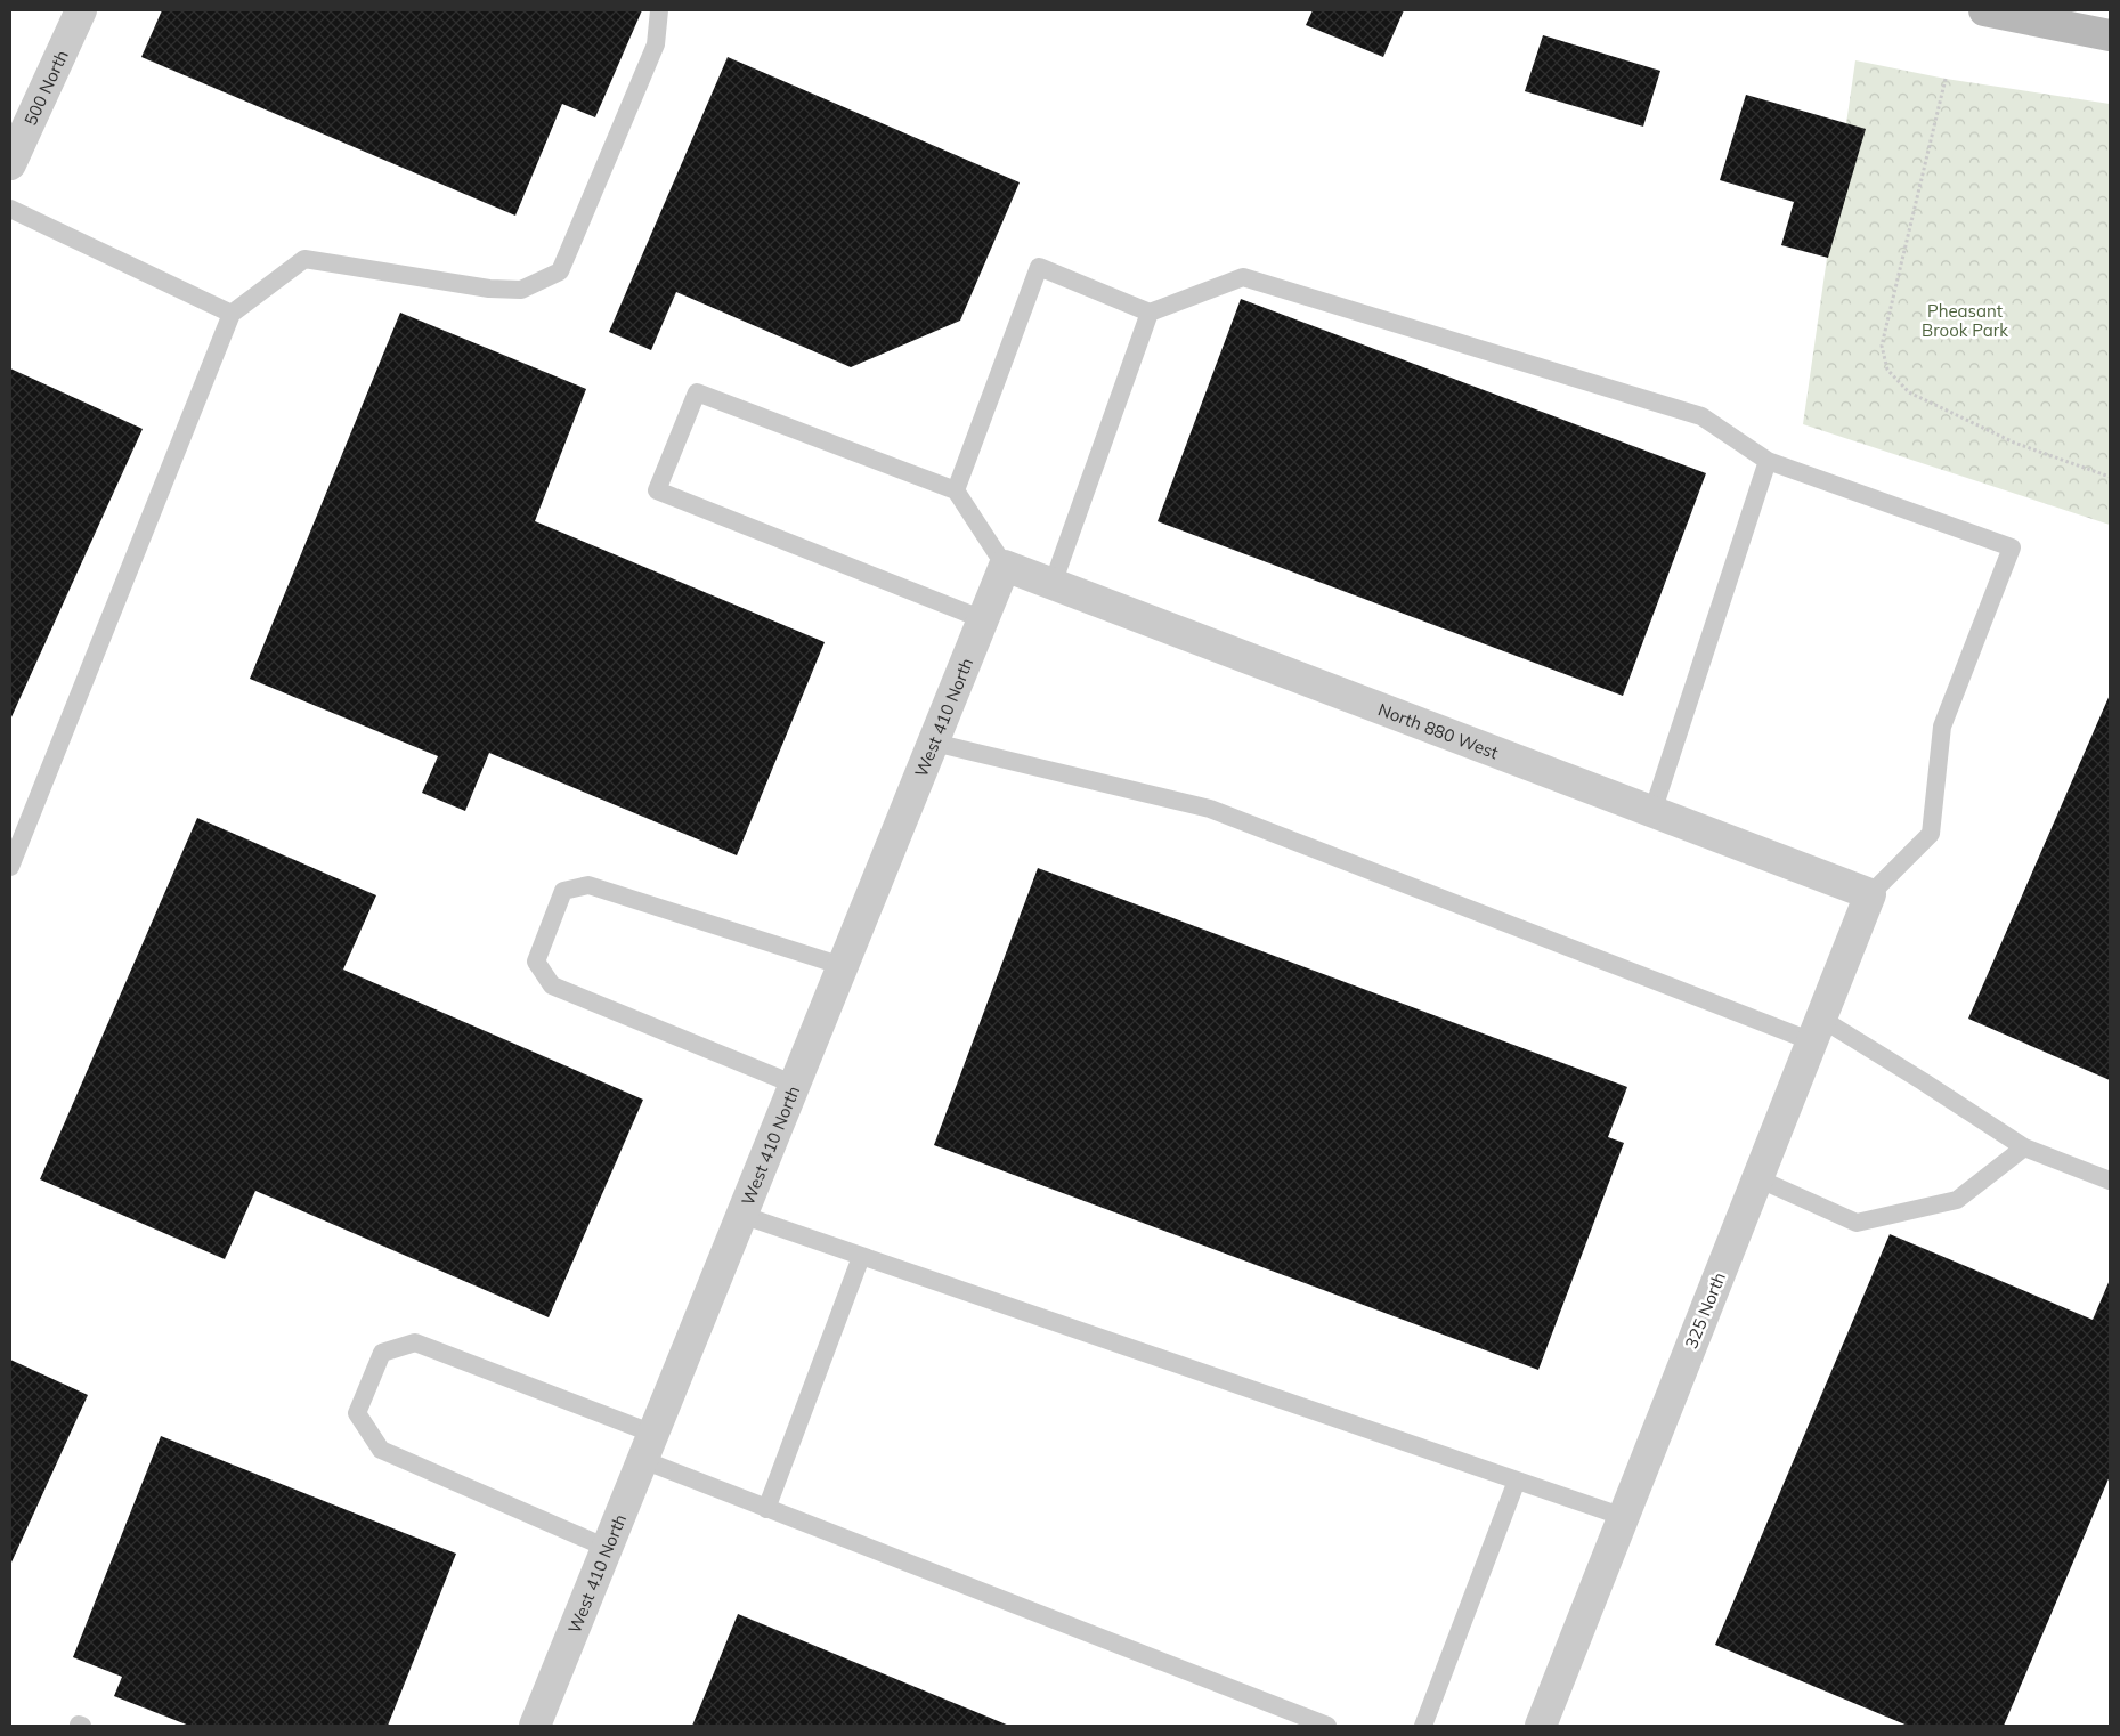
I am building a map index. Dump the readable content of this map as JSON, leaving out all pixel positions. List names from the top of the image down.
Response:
{
  "streets": {
    "street": [
      "500 North",
      "West 410 North",
      "North 880 West",
      "325 North"
    ]
  },
  "crossings": [
    ["West 410 North", "North 880 West"],
    ["North 880 West", "325 North"]
  ],
  "parks": ["Pheasant Brook Park"]
}
